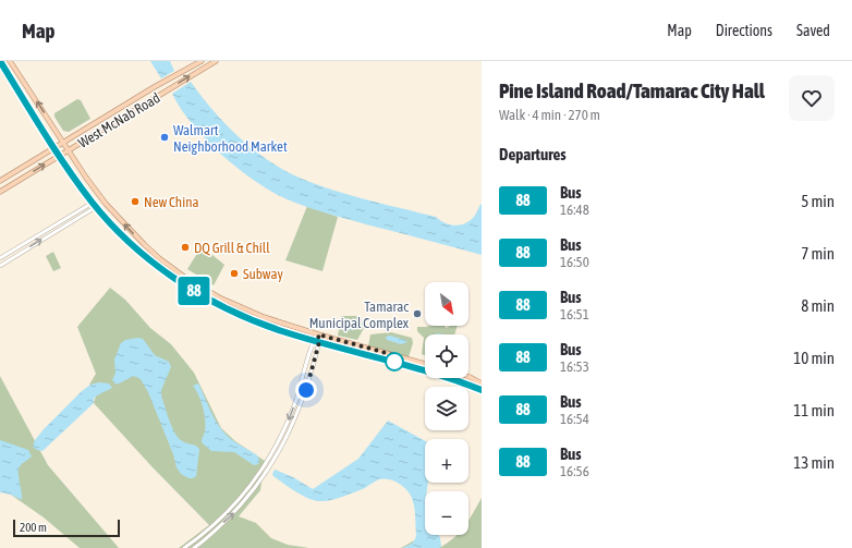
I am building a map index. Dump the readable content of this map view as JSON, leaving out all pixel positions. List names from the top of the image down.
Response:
{
  "streets": {
    "main road": ["West McNab Road"]
  },
  "places": [
    "Walmart Neighborhood Market",
    "New China",
    "DQ Grill & Chill",
    "Subway",
    "Tamarac Municipal Complex"
  ],
  "lines": ["bus line 88"],
  "scale_bar": "200 m",
  "north": "bottom right",
  "page": {
    "header": "Map",
    "nav": ["Map", "Directions", "Saved"],
    "on_map": "88",
    "heading": [
      ["Pine Island Road/Tamarac City Hall", "Walk · 4 min · 270 m"],
      "Departures"
    ],
    "list": [
      {
        "mark": "88",
        "name": "Bus",
        "note": "16:48",
        "value": "5 min"
      },
      {
        "mark": "88",
        "name": "Bus",
        "note": "16:50",
        "value": "7 min"
      },
      {
        "mark": "88",
        "name": "Bus",
        "note": "16:51",
        "value": "8 min"
      },
      {
        "mark": "88",
        "name": "Bus",
        "note": "16:53",
        "value": "10 min"
      },
      {
        "mark": "88",
        "name": "Bus",
        "note": "16:54",
        "value": "11 min"
      },
      {
        "mark": "88",
        "name": "Bus",
        "note": "16:56",
        "value": "13 min"
      }
    ],
    "map_buttons": ["+", "−"],
    "scale": "200 m"
  }
}
